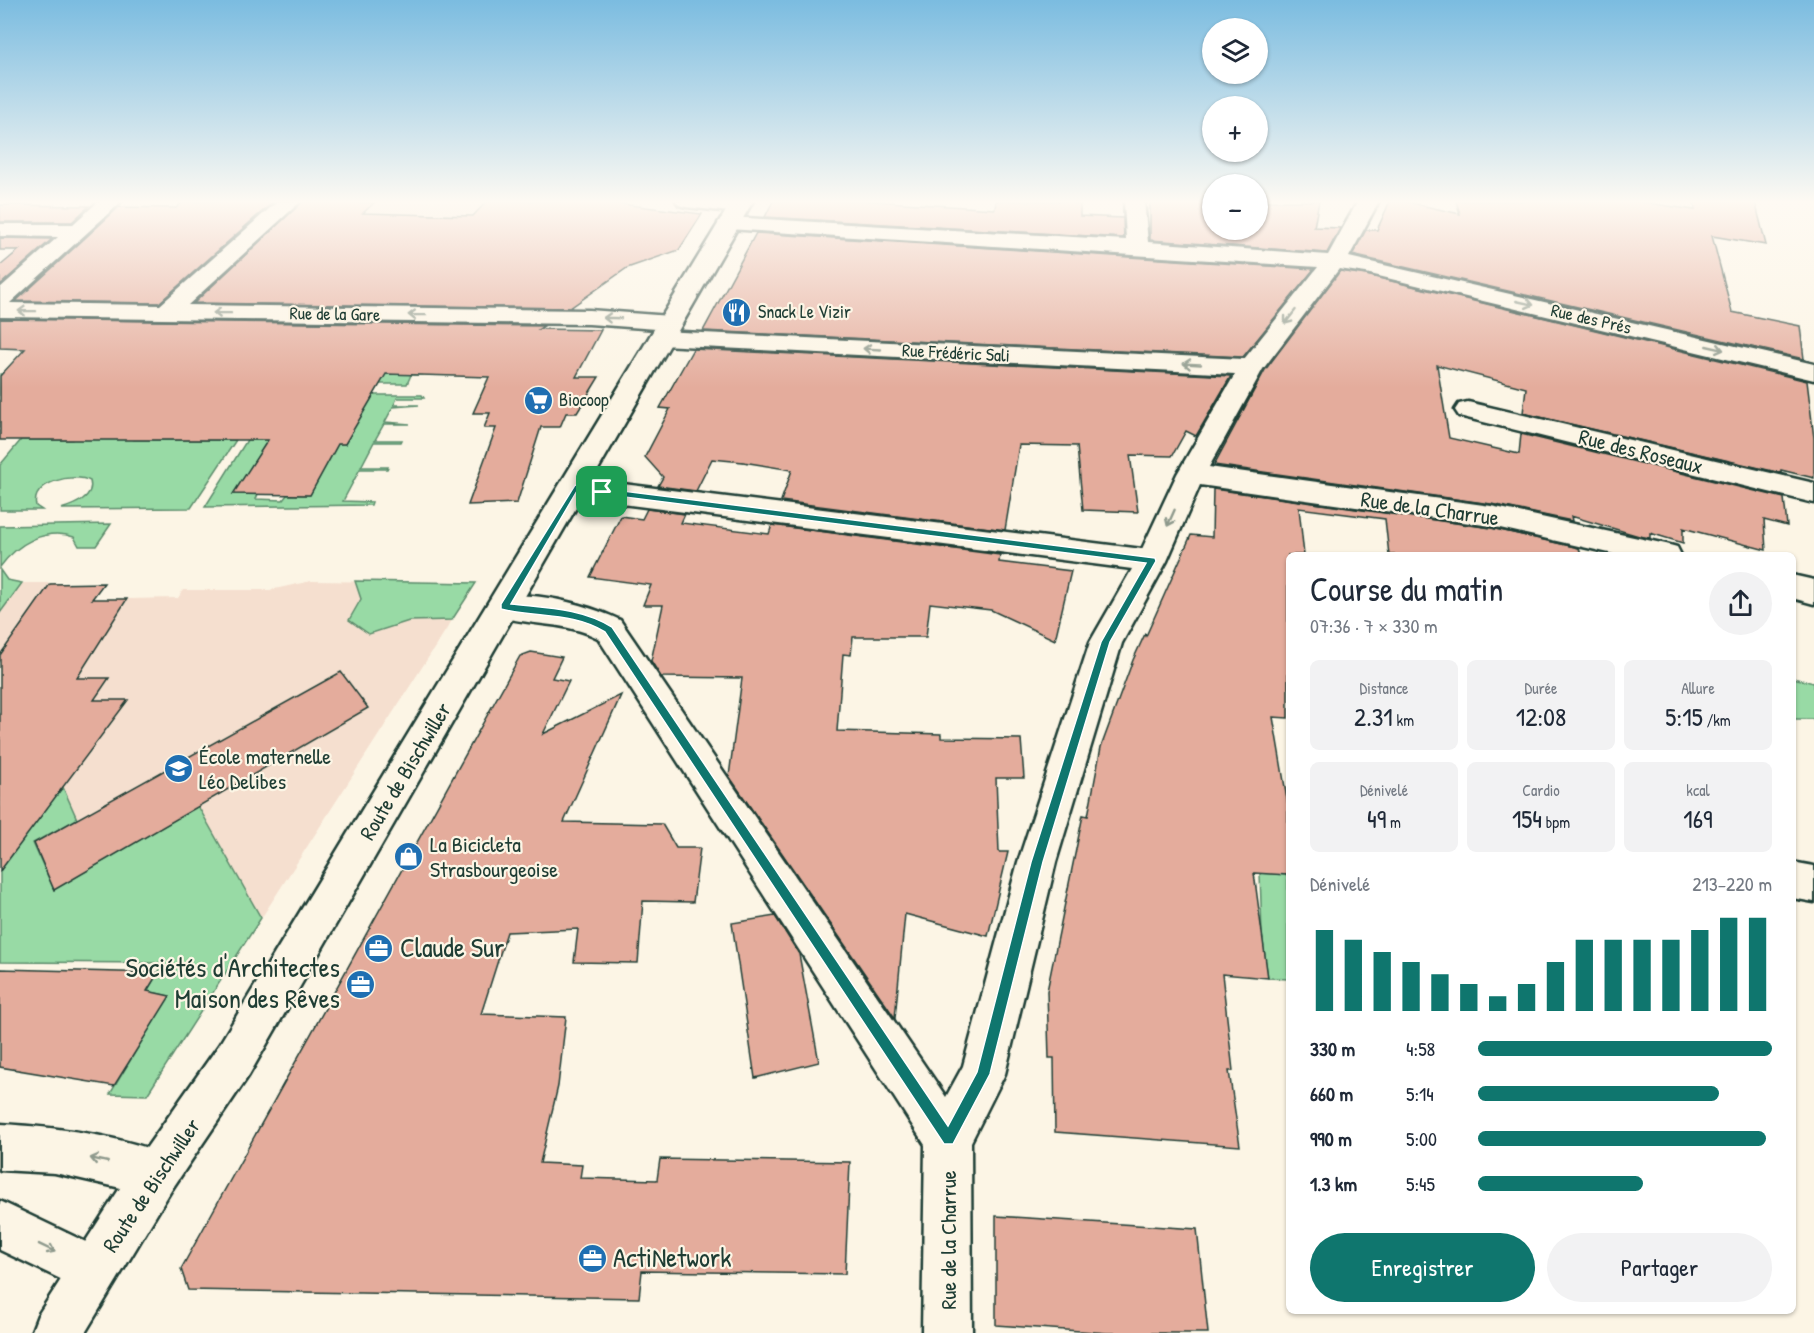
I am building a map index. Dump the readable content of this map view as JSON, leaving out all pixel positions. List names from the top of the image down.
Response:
{
  "streets": {
    "street": [
      "Rue de la Gare",
      "Rue des Prés",
      "Rue Frédéric Sali",
      "Rue des Roseaux",
      "Rue de la Charrue",
      "Route de Bischwiller"
    ]
  },
  "crossings": [
    ["Rue de la Gare", "Rue Frédéric Sali"],
    ["Rue de la Gare", "Route de Bischwiller"],
    ["Rue Frédéric Sali", "Rue de la Charrue"],
    ["Rue Frédéric Sali", "Route de Bischwiller"]
  ],
  "one_way": ["Rue de la Gare", "Rue des Prés"],
  "places": {
    "restaurant": ["Snack Le Vizir"],
    "supermarket": ["Biocoop"],
    "school or university": ["École maternelle Léo Delibes"],
    "shop": ["La Bicicleta Strasbourgeoise"],
    "office": ["Claude Sur", "Sociétés d'Architectes Maison des Rêves", "ActiNetwork"]
  },
  "page": {
    "map_buttons": ["+", "−"],
    "heading": ["Course du matin", "07:36 · 7 × 330 m"],
    "stats": [
      ["Distance", "2.31 km"],
      ["Durée", "12:08"],
      ["Allure", "5:15 /km"],
      ["Dénivelé", "49 m"],
      ["Cardio", "154 bpm"],
      ["kcal", "169"]
    ],
    "chart": ["Dénivelé", "213–220 m"],
    "list": [
      {
        "name": "330 m",
        "note": "4:58"
      },
      {
        "name": "660 m",
        "note": "5:14"
      },
      {
        "name": "990 m",
        "note": "5:00"
      },
      {
        "name": "1.3 km",
        "note": "5:45"
      }
    ],
    "buttons": ["Enregistrer", "Partager"]
  }
}
